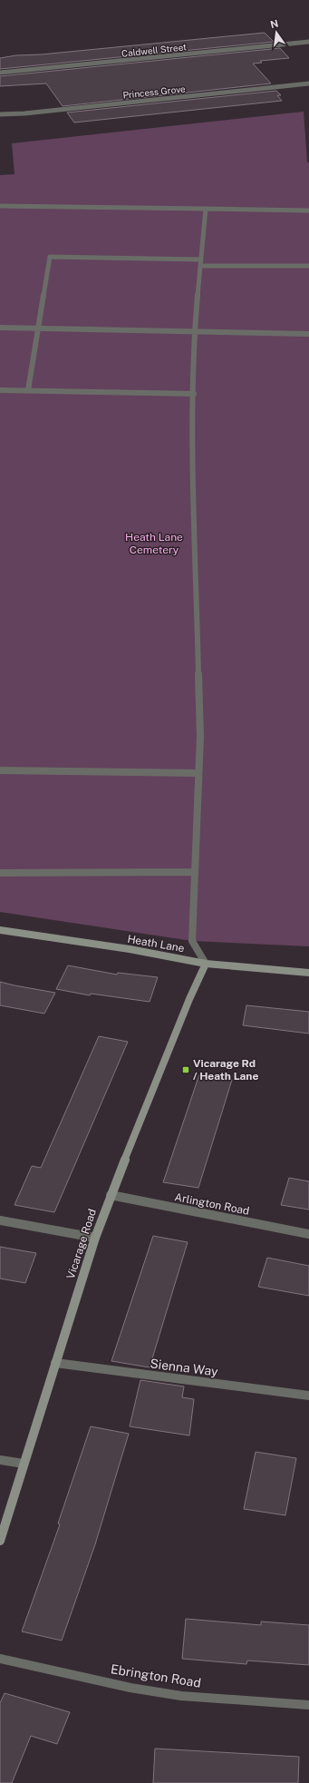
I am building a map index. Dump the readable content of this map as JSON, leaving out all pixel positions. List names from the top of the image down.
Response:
{
  "streets": {
    "main road": ["Heath Lane", "Vicarage Road"],
    "street": [
      "Caldwell Street",
      "Princess Grove",
      "Arlington Road",
      "Sienna Way",
      "Ebrington Road"
    ]
  },
  "crossings": [
    ["Heath Lane", "Vicarage Road"],
    ["Arlington Road", "Vicarage Road"],
    ["Vicarage Road", "Sienna Way"]
  ],
  "parks": ["Heath Lane Cemetery"],
  "places": {
    "transit": ["Vicarage Rd / Heath Lane"]
  },
  "north": "top"
}
